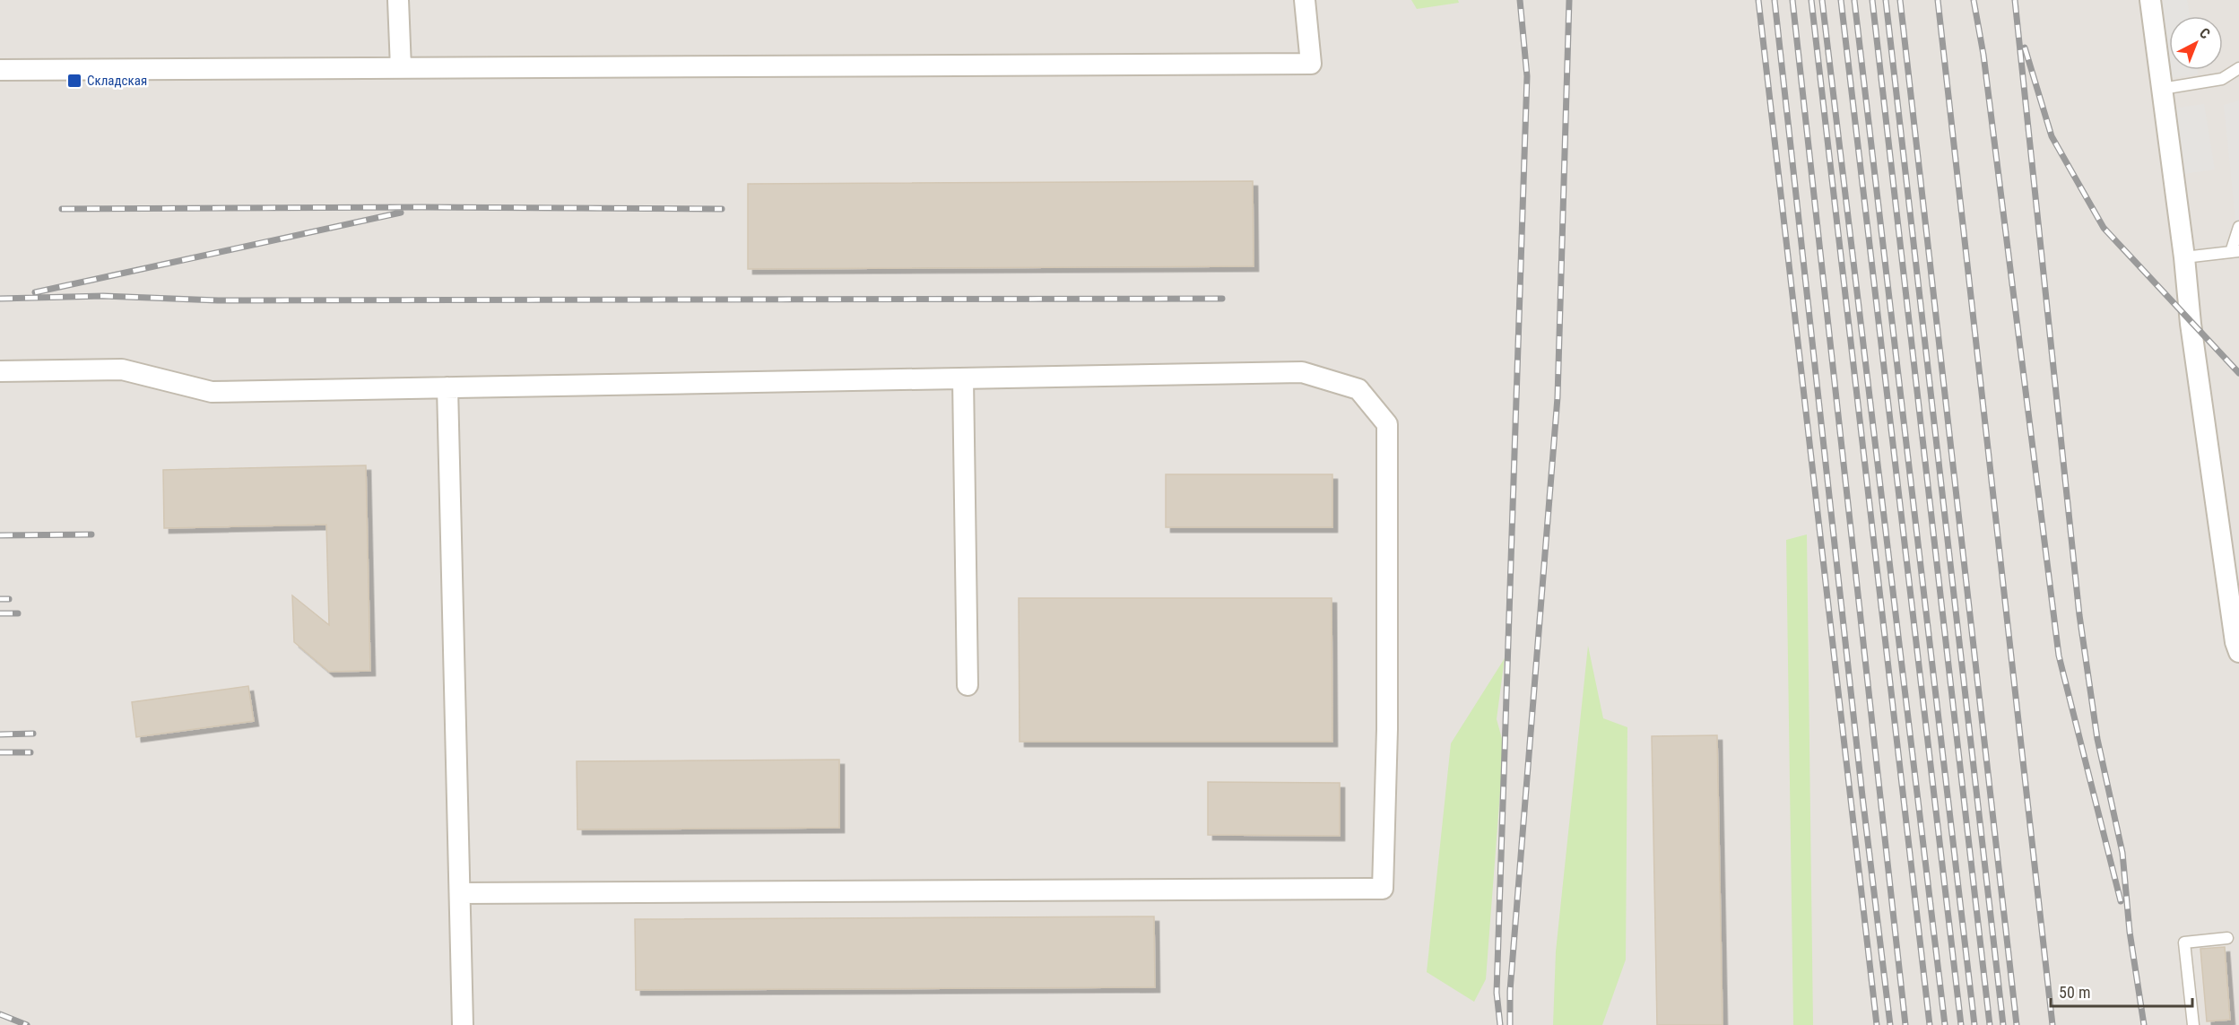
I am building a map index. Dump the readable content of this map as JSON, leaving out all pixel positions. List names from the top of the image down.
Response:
{
  "places": {
    "transit": ["Складская"]
  },
  "scale_bar": "50 m",
  "north": "top right"
}
